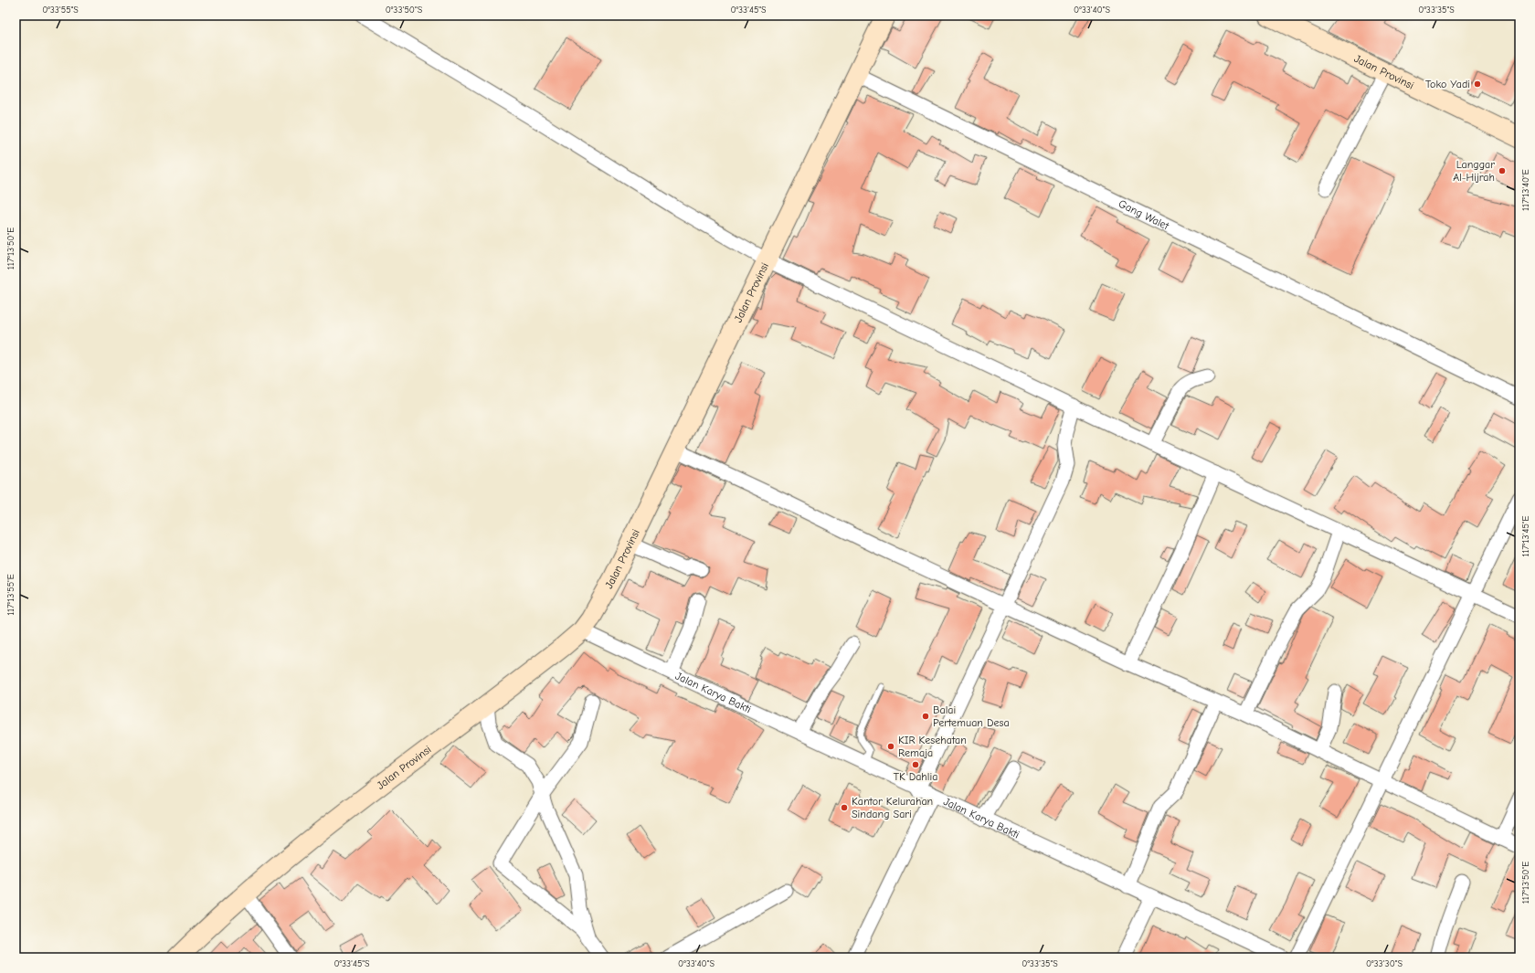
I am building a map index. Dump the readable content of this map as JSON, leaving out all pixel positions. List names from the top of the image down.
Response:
{
  "streets": {
    "main road": ["Jalan Provinsi"],
    "street": ["Gang Walet", "Jalan Karya Bakti"]
  },
  "crossings": [
    ["Jalan Provinsi", "Gang Walet"],
    ["Jalan Provinsi", "Jalan Karya Bakti"]
  ],
  "places": [
    "Toko Yadi",
    "Langgar Al-Hijrah",
    "Balai Pertemuan Desa",
    "KIR Kesehatan Remaja",
    "TK Dahlia",
    "Kantor Kelurahan Sindang Sari"
  ],
  "coordinates": [
    "0°33'55\"S",
    "0°33'50\"S",
    "0°33'45\"S",
    "0°33'40\"S",
    "0°33'35\"S",
    "117°13'40\"E",
    "117°13'50\"E",
    "117°13'45\"E",
    "117°13'55\"E",
    "0°33'30\"S"
  ]
}
